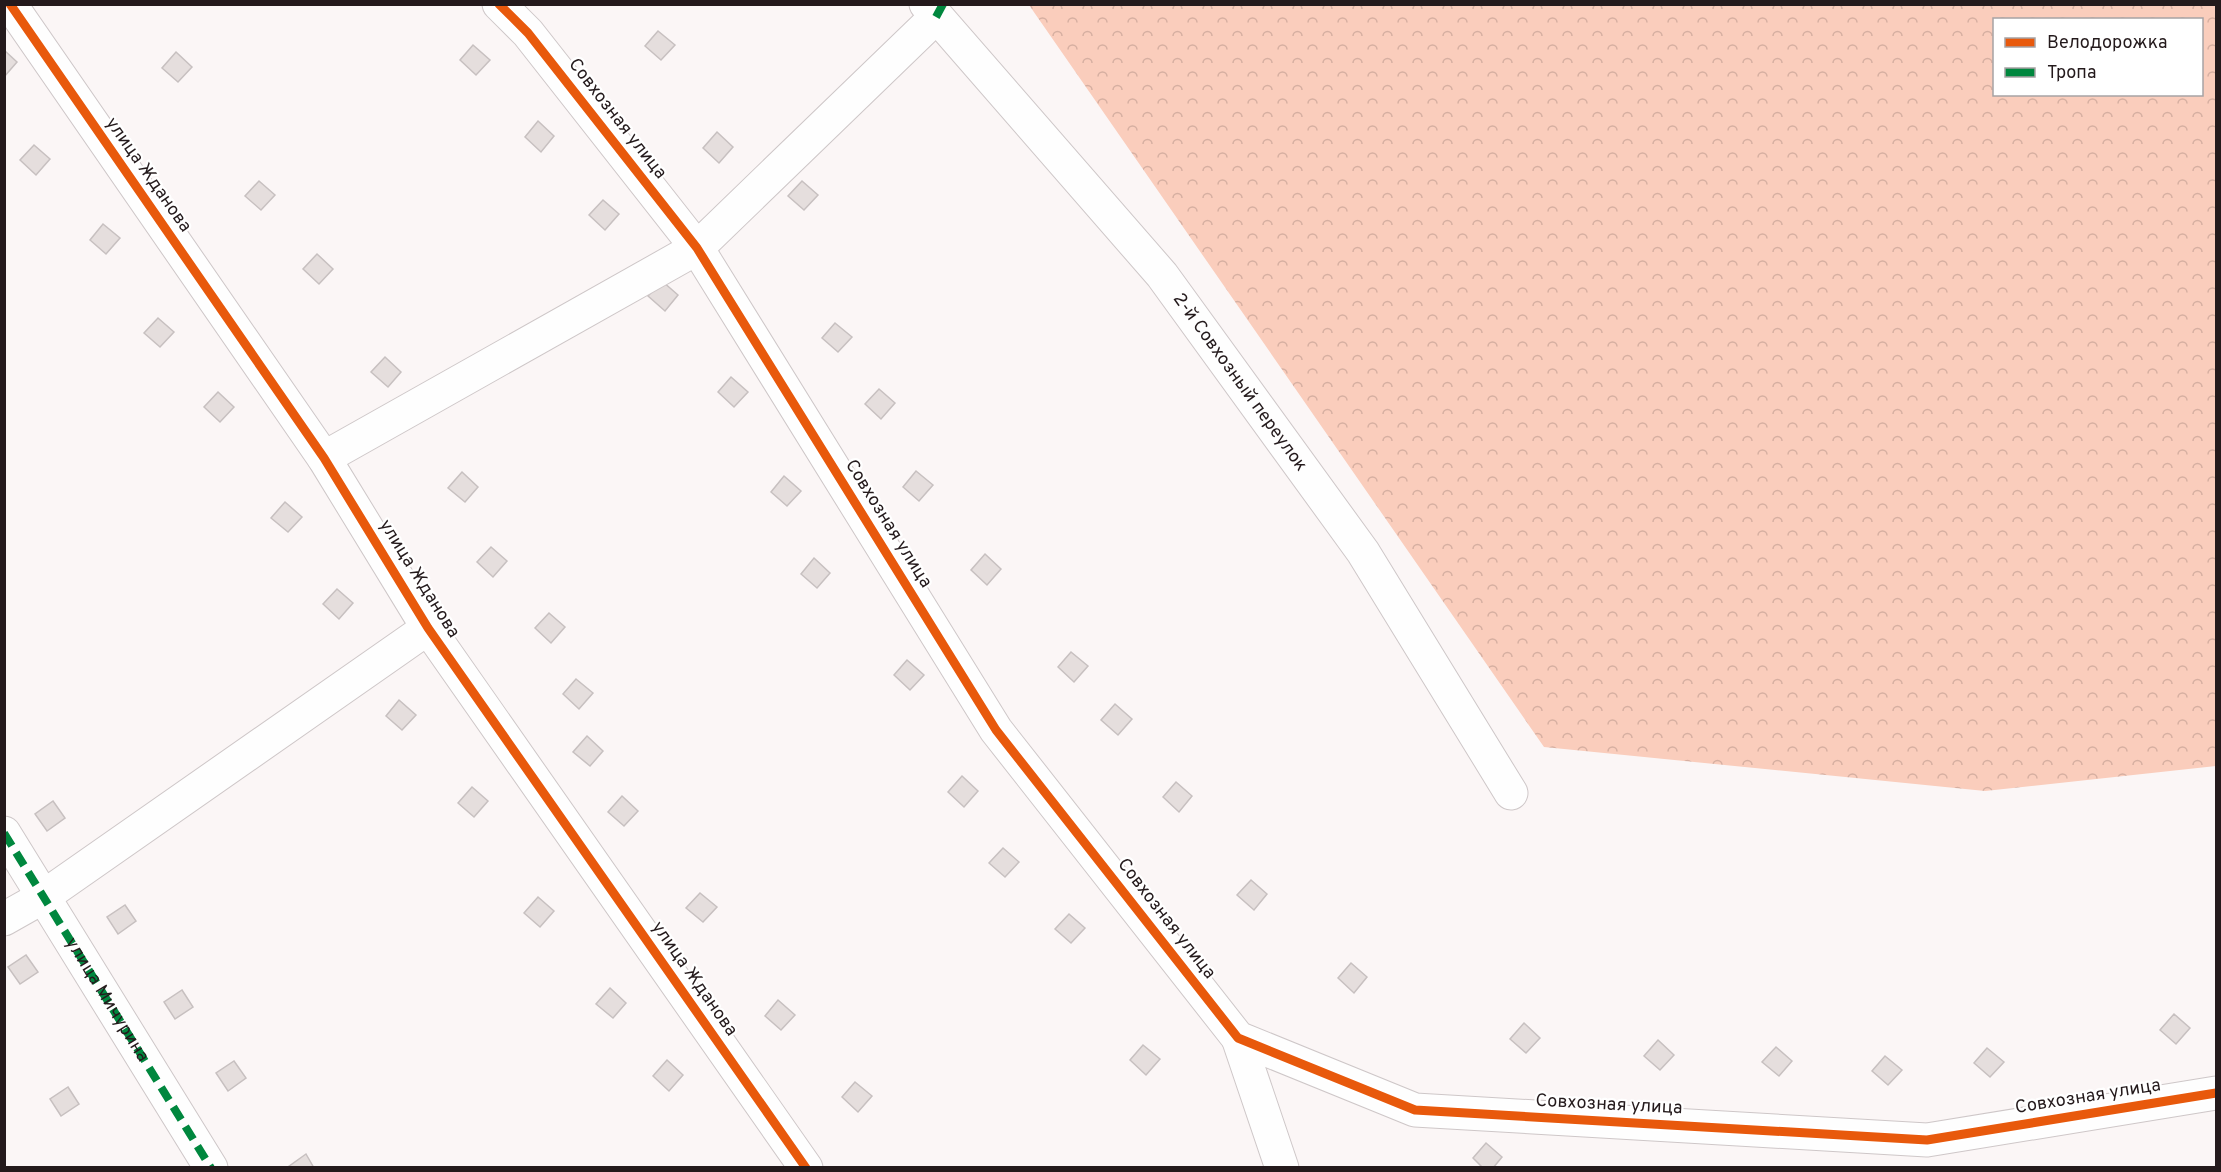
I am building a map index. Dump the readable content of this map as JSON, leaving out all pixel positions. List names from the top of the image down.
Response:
{
  "streets": {
    "street": [
      "Совхозная улица",
      "улица Жданова",
      "2-й Совхозный переулок",
      "улица Мичурина"
    ]
  },
  "legend": ["Велодорожка", "Тропа"]
}
